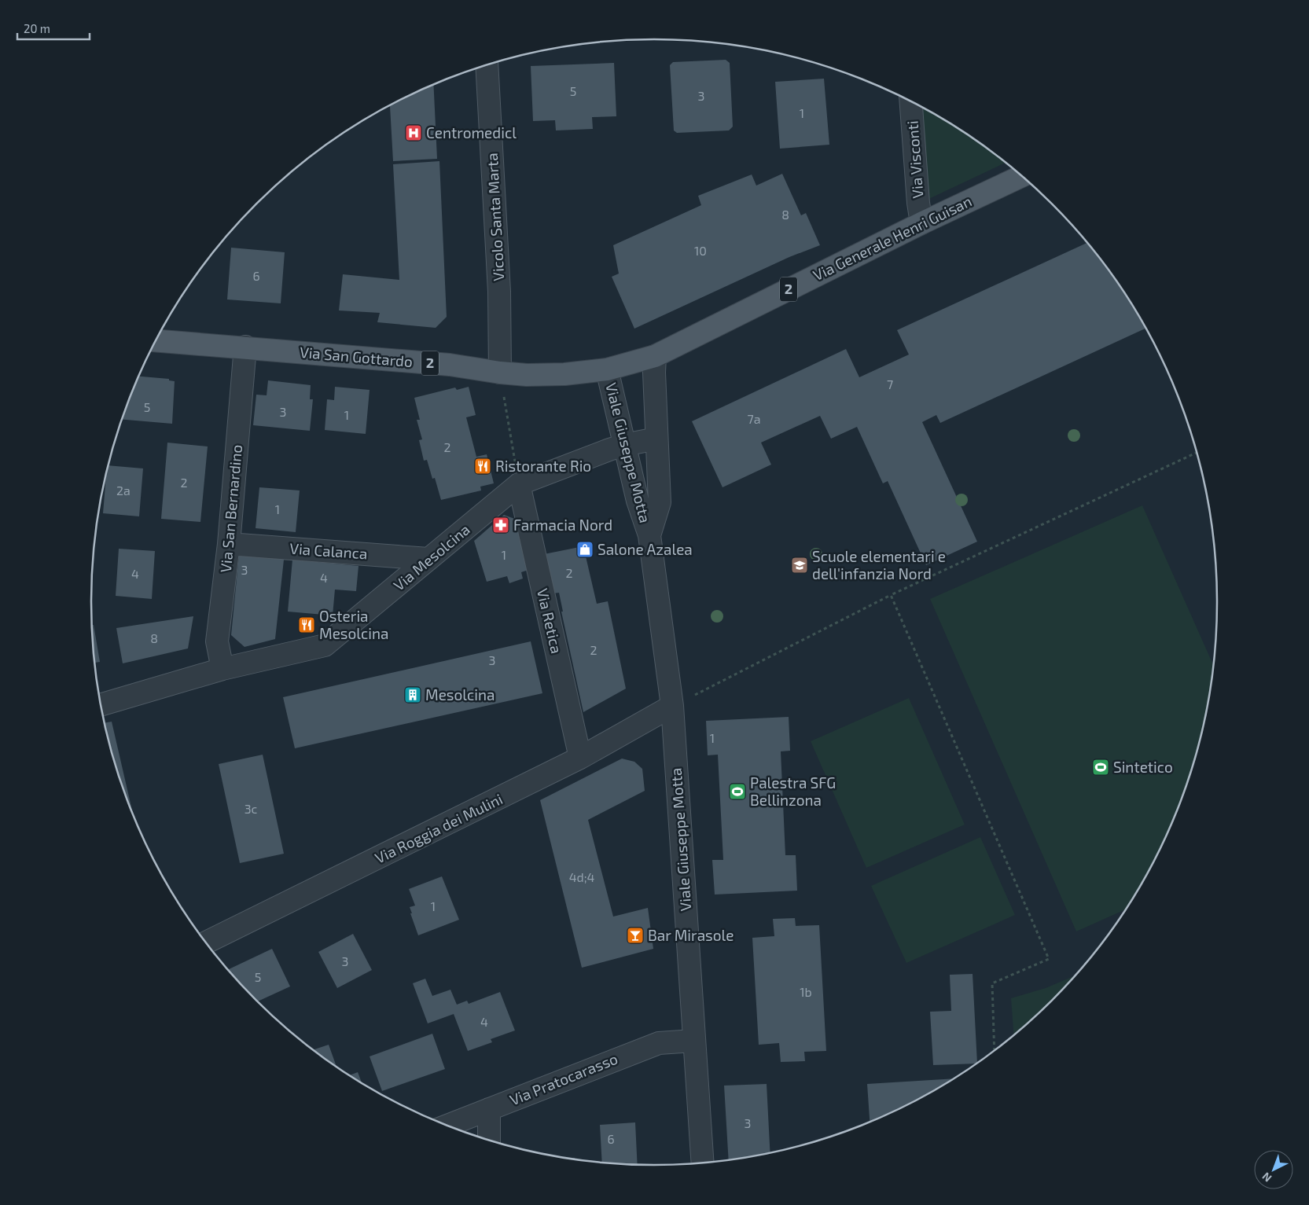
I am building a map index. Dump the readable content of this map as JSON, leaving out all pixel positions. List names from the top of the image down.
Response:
{
  "streets": {
    "main road": ["Via Generale Henri Guisan", "2", "Via San Gottardo"],
    "street": [
      "Via Visconti",
      "Vicolo Santa Marta",
      "Viale Giuseppe Motta",
      "Via San Bernardino",
      "Via Calanca",
      "Via Mesolcina",
      "Via Retica",
      "Via Roggia dei Mulini",
      "Via Pratocarasso"
    ]
  },
  "crossings": [
    ["Via Visconti", "Via Generale Henri Guisan"],
    ["Vicolo Santa Marta", "Via San Gottardo"],
    ["Via Generale Henri Guisan", "Via San Gottardo"],
    ["Via Generale Henri Guisan", "Viale Giuseppe Motta"],
    ["Via San Gottardo", "Viale Giuseppe Motta"],
    ["Via San Gottardo", "Via San Bernardino"],
    ["Viale Giuseppe Motta", "Via Mesolcina"],
    ["Viale Giuseppe Motta", "Via Roggia dei Mulini"],
    ["Viale Giuseppe Motta", "Via Pratocarasso"],
    ["Via San Bernardino", "Via Calanca"],
    ["Via San Bernardino", "Via Mesolcina"],
    ["Via Calanca", "Via Mesolcina"],
    ["Via Mesolcina", "Via Retica"],
    ["Via Retica", "Via Roggia dei Mulini"]
  ],
  "places": {
    "hospital": ["Centromedicl"],
    "restaurant": ["Ristorante Rio", "Osteria Mesolcina"],
    "pharmacy": ["Farmacia Nord"],
    "shop": ["Salone Azalea"],
    "school or university": ["Scuole elementari e dell'infanzia Nord"],
    "building": ["Mesolcina"],
    "sports": ["Sintetico", "Palestra SFG Bellinzona"],
    "bar": ["Bar Mirasole"]
  },
  "house_numbers": [
    "5",
    "3",
    "1",
    "8",
    "10",
    "6",
    "7",
    "5",
    "3",
    "1",
    "7a",
    "2",
    "2",
    "2a",
    "1",
    "1",
    "3",
    "2",
    "4",
    "4",
    "8",
    "2",
    "3",
    "1",
    "3c",
    "4d;4",
    "1",
    "3",
    "5",
    "1b",
    "4",
    "3",
    "6"
  ],
  "scale_bar": "20 m",
  "north": "bottom left"
}
